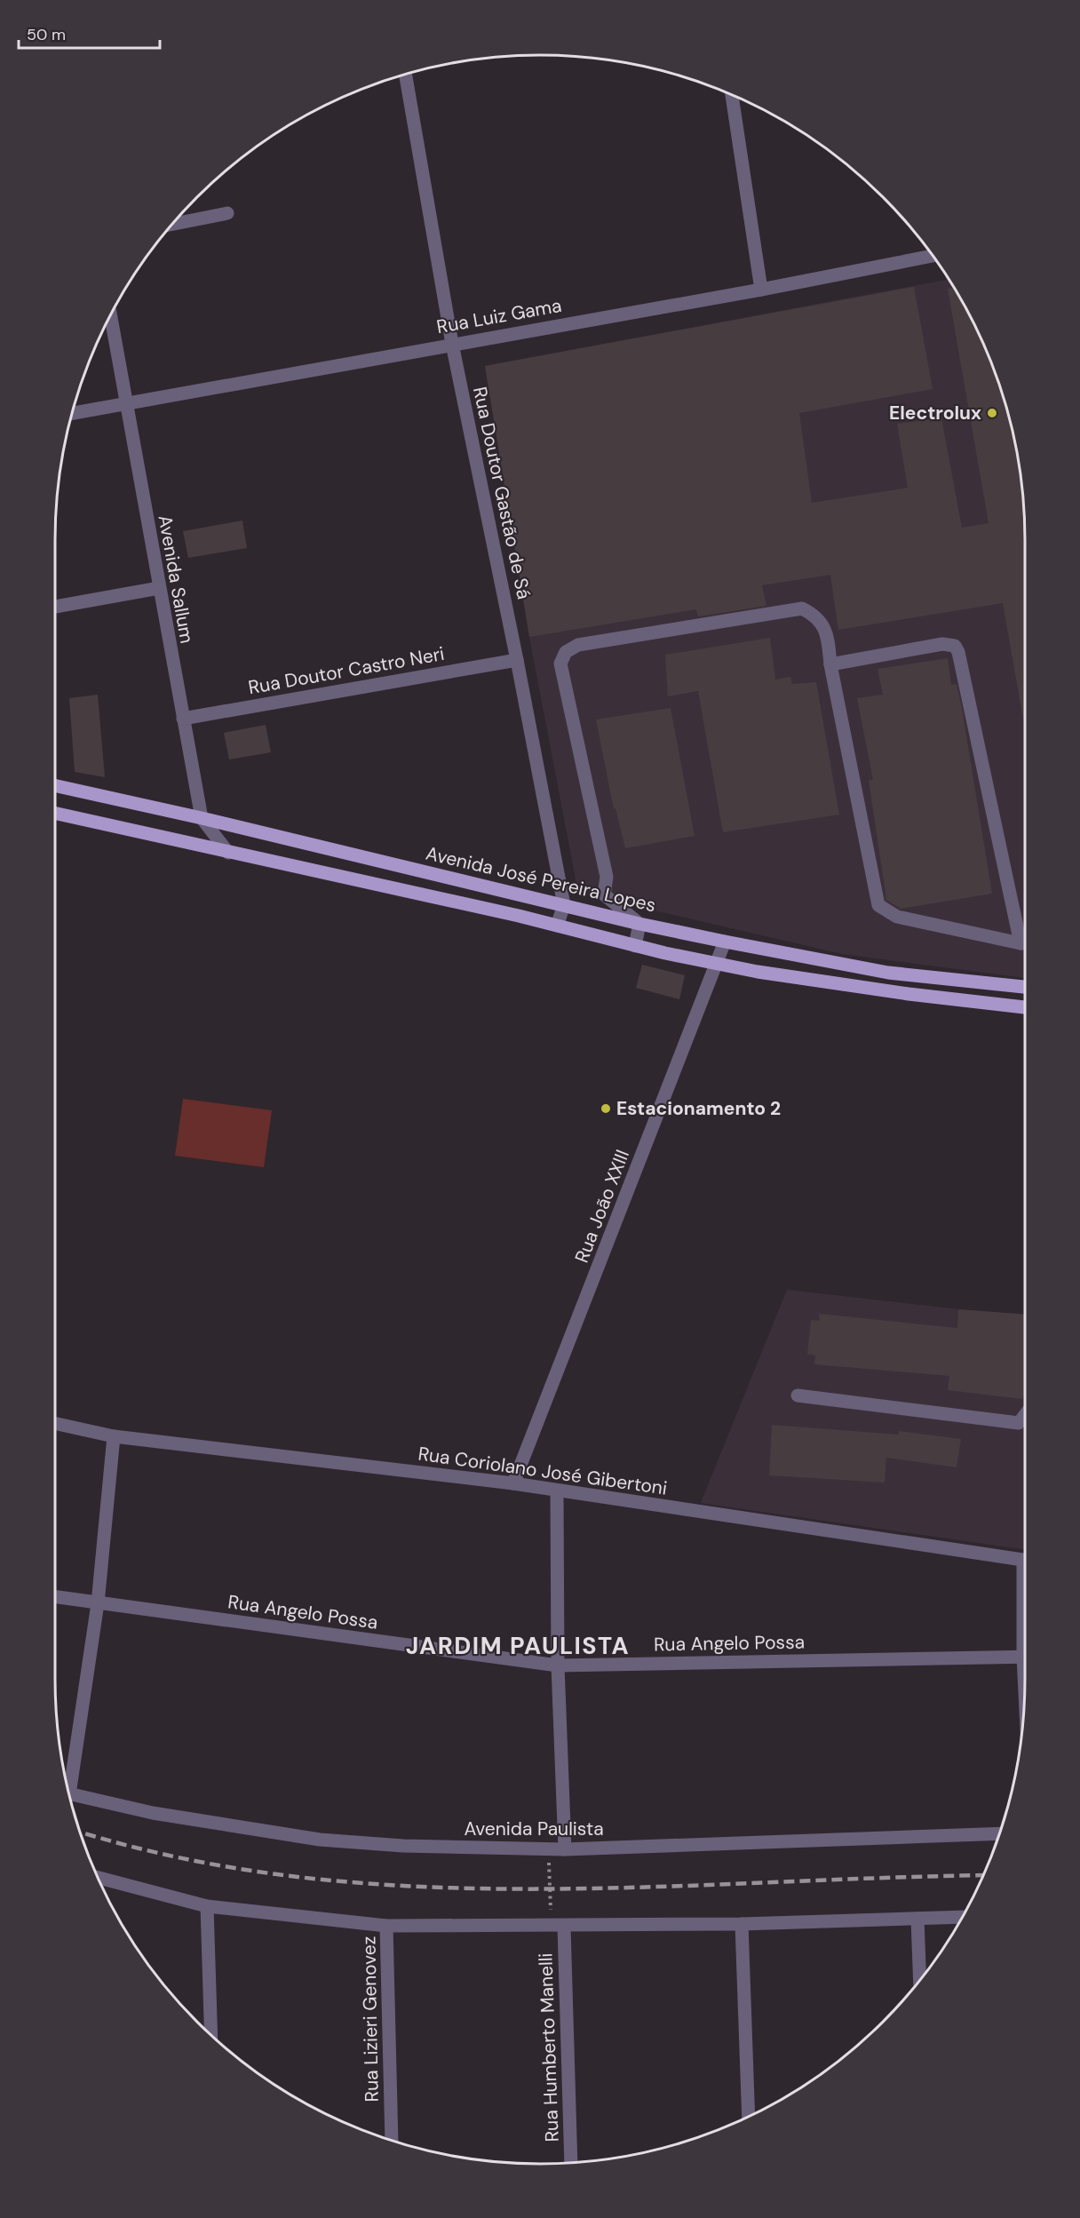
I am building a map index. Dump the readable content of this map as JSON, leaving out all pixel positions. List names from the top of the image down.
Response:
{
  "streets": {
    "main road": ["Avenida José Pereira Lopes"],
    "street": [
      "Rua Luiz Gama",
      "Rua Doutor Gastão de Sá",
      "Avenida Sallum",
      "Rua Doutor Castro Neri",
      "Rua João XXIII",
      "Rua Coriolano José Gibertoni",
      "Rua Angelo Possa",
      "Avenida Paulista",
      "Rua Lizieri Genovez",
      "Rua Humberto Manelli"
    ]
  },
  "crossings": [
    ["Rua Luiz Gama", "Rua Doutor Gastão de Sá"],
    ["Rua Luiz Gama", "Avenida Sallum"],
    ["Rua Doutor Gastão de Sá", "Rua Doutor Castro Neri"],
    ["Rua Doutor Gastão de Sá", "Avenida José Pereira Lopes"],
    ["Avenida Sallum", "Rua Doutor Castro Neri"],
    ["Avenida Sallum", "Avenida José Pereira Lopes"],
    ["Avenida José Pereira Lopes", "Rua João XXIII"],
    ["Rua João XXIII", "Rua Coriolano José Gibertoni"]
  ],
  "districts": ["JARDIM PAULISTA"],
  "places": ["Electrolux", "Estacionamento 2"],
  "scale_bar": "50 m"
}
